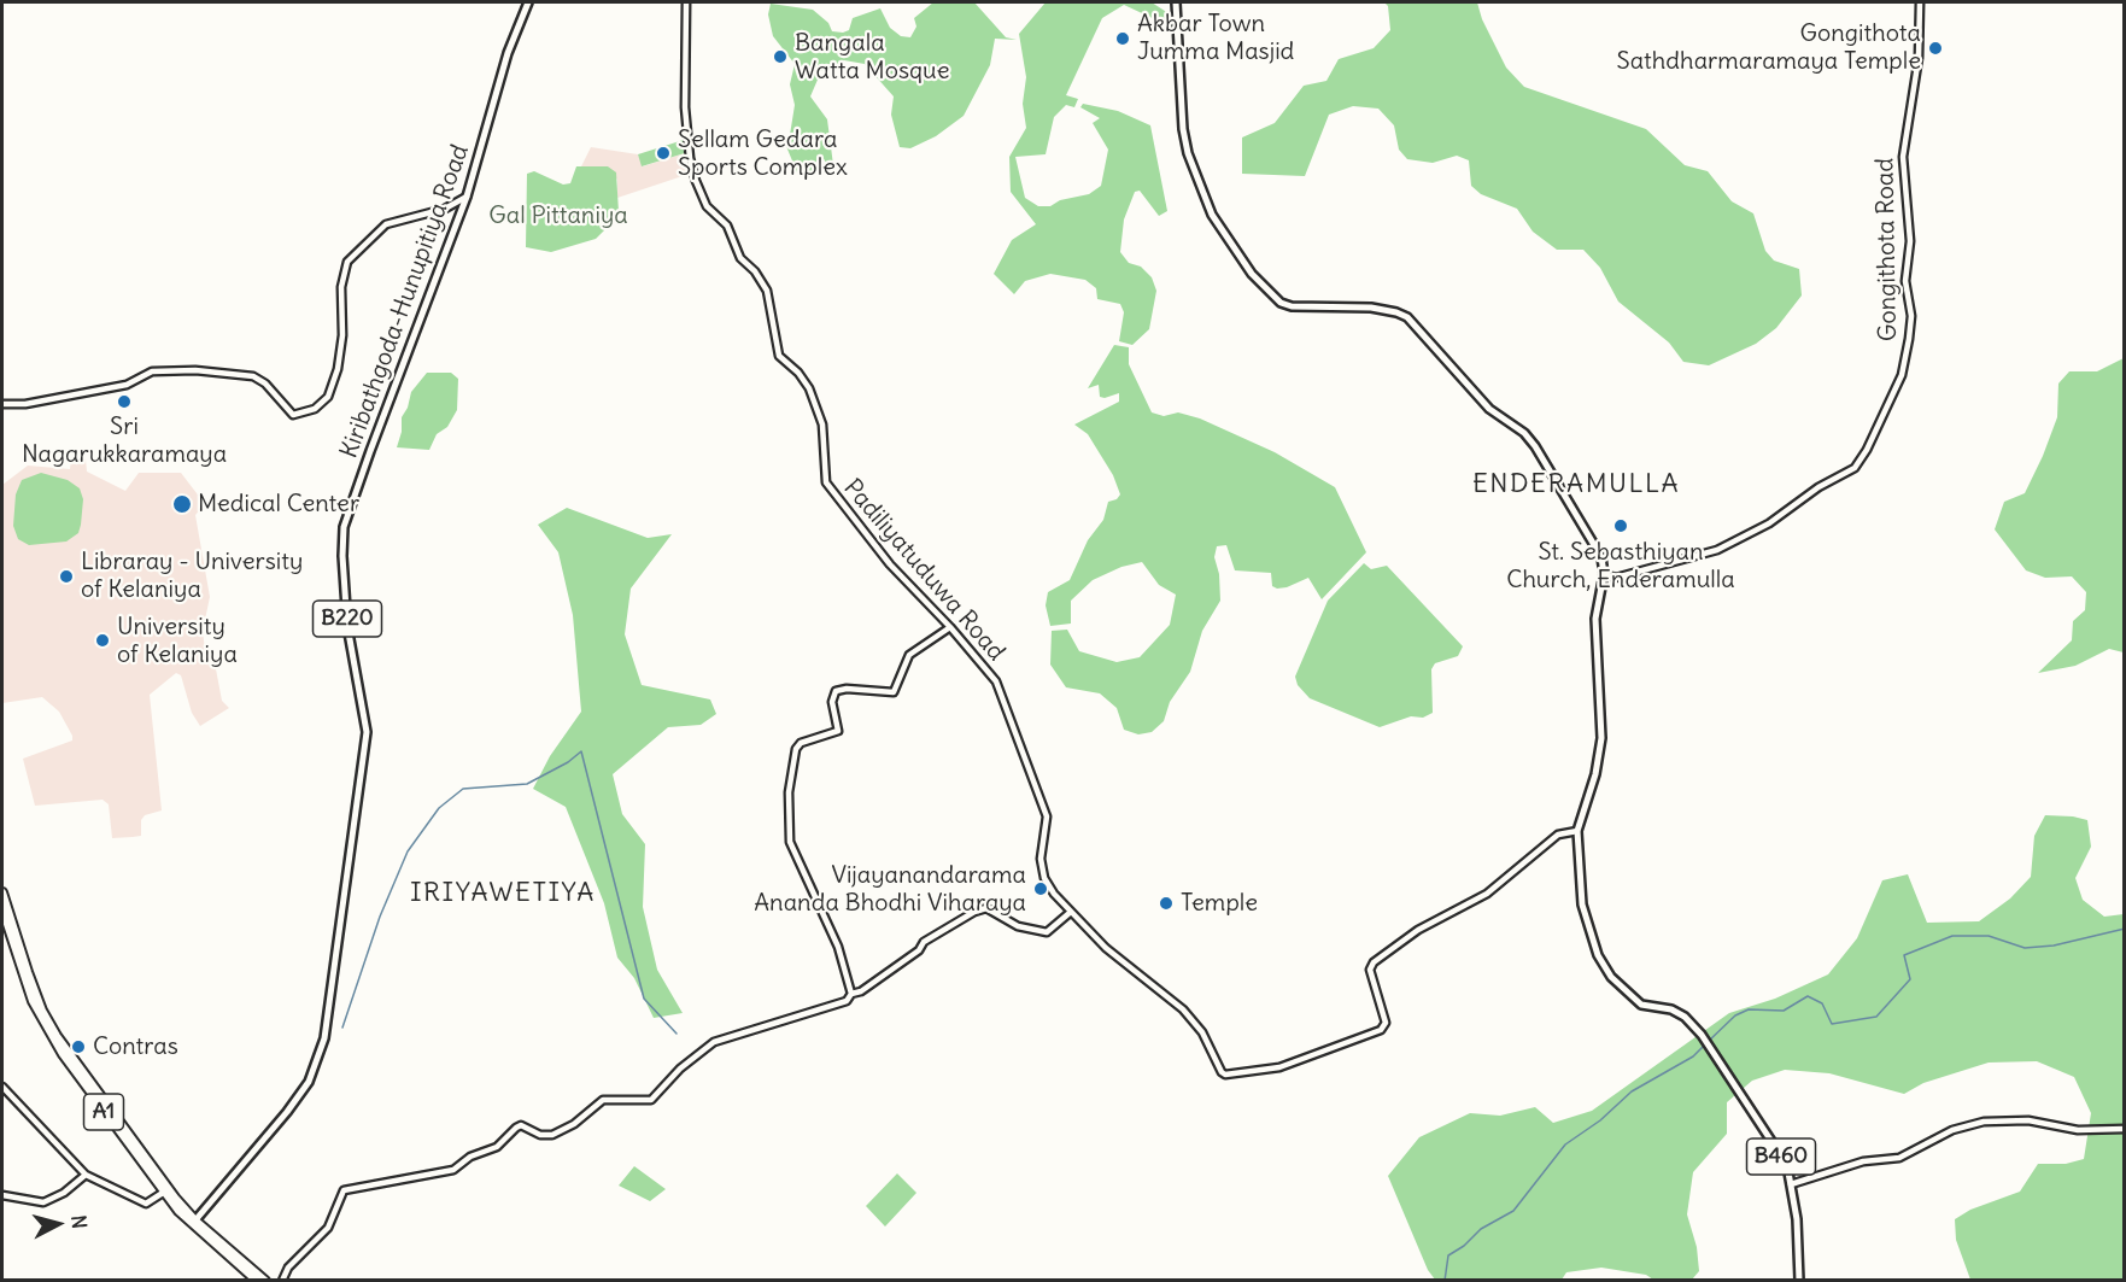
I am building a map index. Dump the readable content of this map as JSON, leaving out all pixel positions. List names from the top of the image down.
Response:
{
  "streets": {
    "highway": ["A1"],
    "main road": ["Kiribathgoda-Hunupitiya Road", "B220", "B460"],
    "street": ["Gongithota Road", "Padiliyatuduwa Road"]
  },
  "crossings": [
    ["Gongithota Road", "B460"],
    ["Kiribathgoda-Hunupitiya Road", "A1"],
    ["Padiliyatuduwa Road", "B460"]
  ],
  "districts": ["ENDERAMULLA", "IRIYAWETIYA"],
  "parks": ["Gal Pittaniya"],
  "places": [
    "Akbar Town Jumma Masjid",
    "Gongithota Sathdharmaramaya Temple",
    "Bangala Watta Mosque",
    "Sellam Gedara Sports Complex",
    "Sri Nagarukkaramaya",
    "Medical Center",
    "St. Sebasthiyan Church, Enderamulla",
    "Libraray - University of Kelaniya",
    "University of Kelaniya",
    "Vijayanandarama Ananda Bhodhi Viharaya",
    "Temple",
    "Contras"
  ],
  "north": "right"
}
